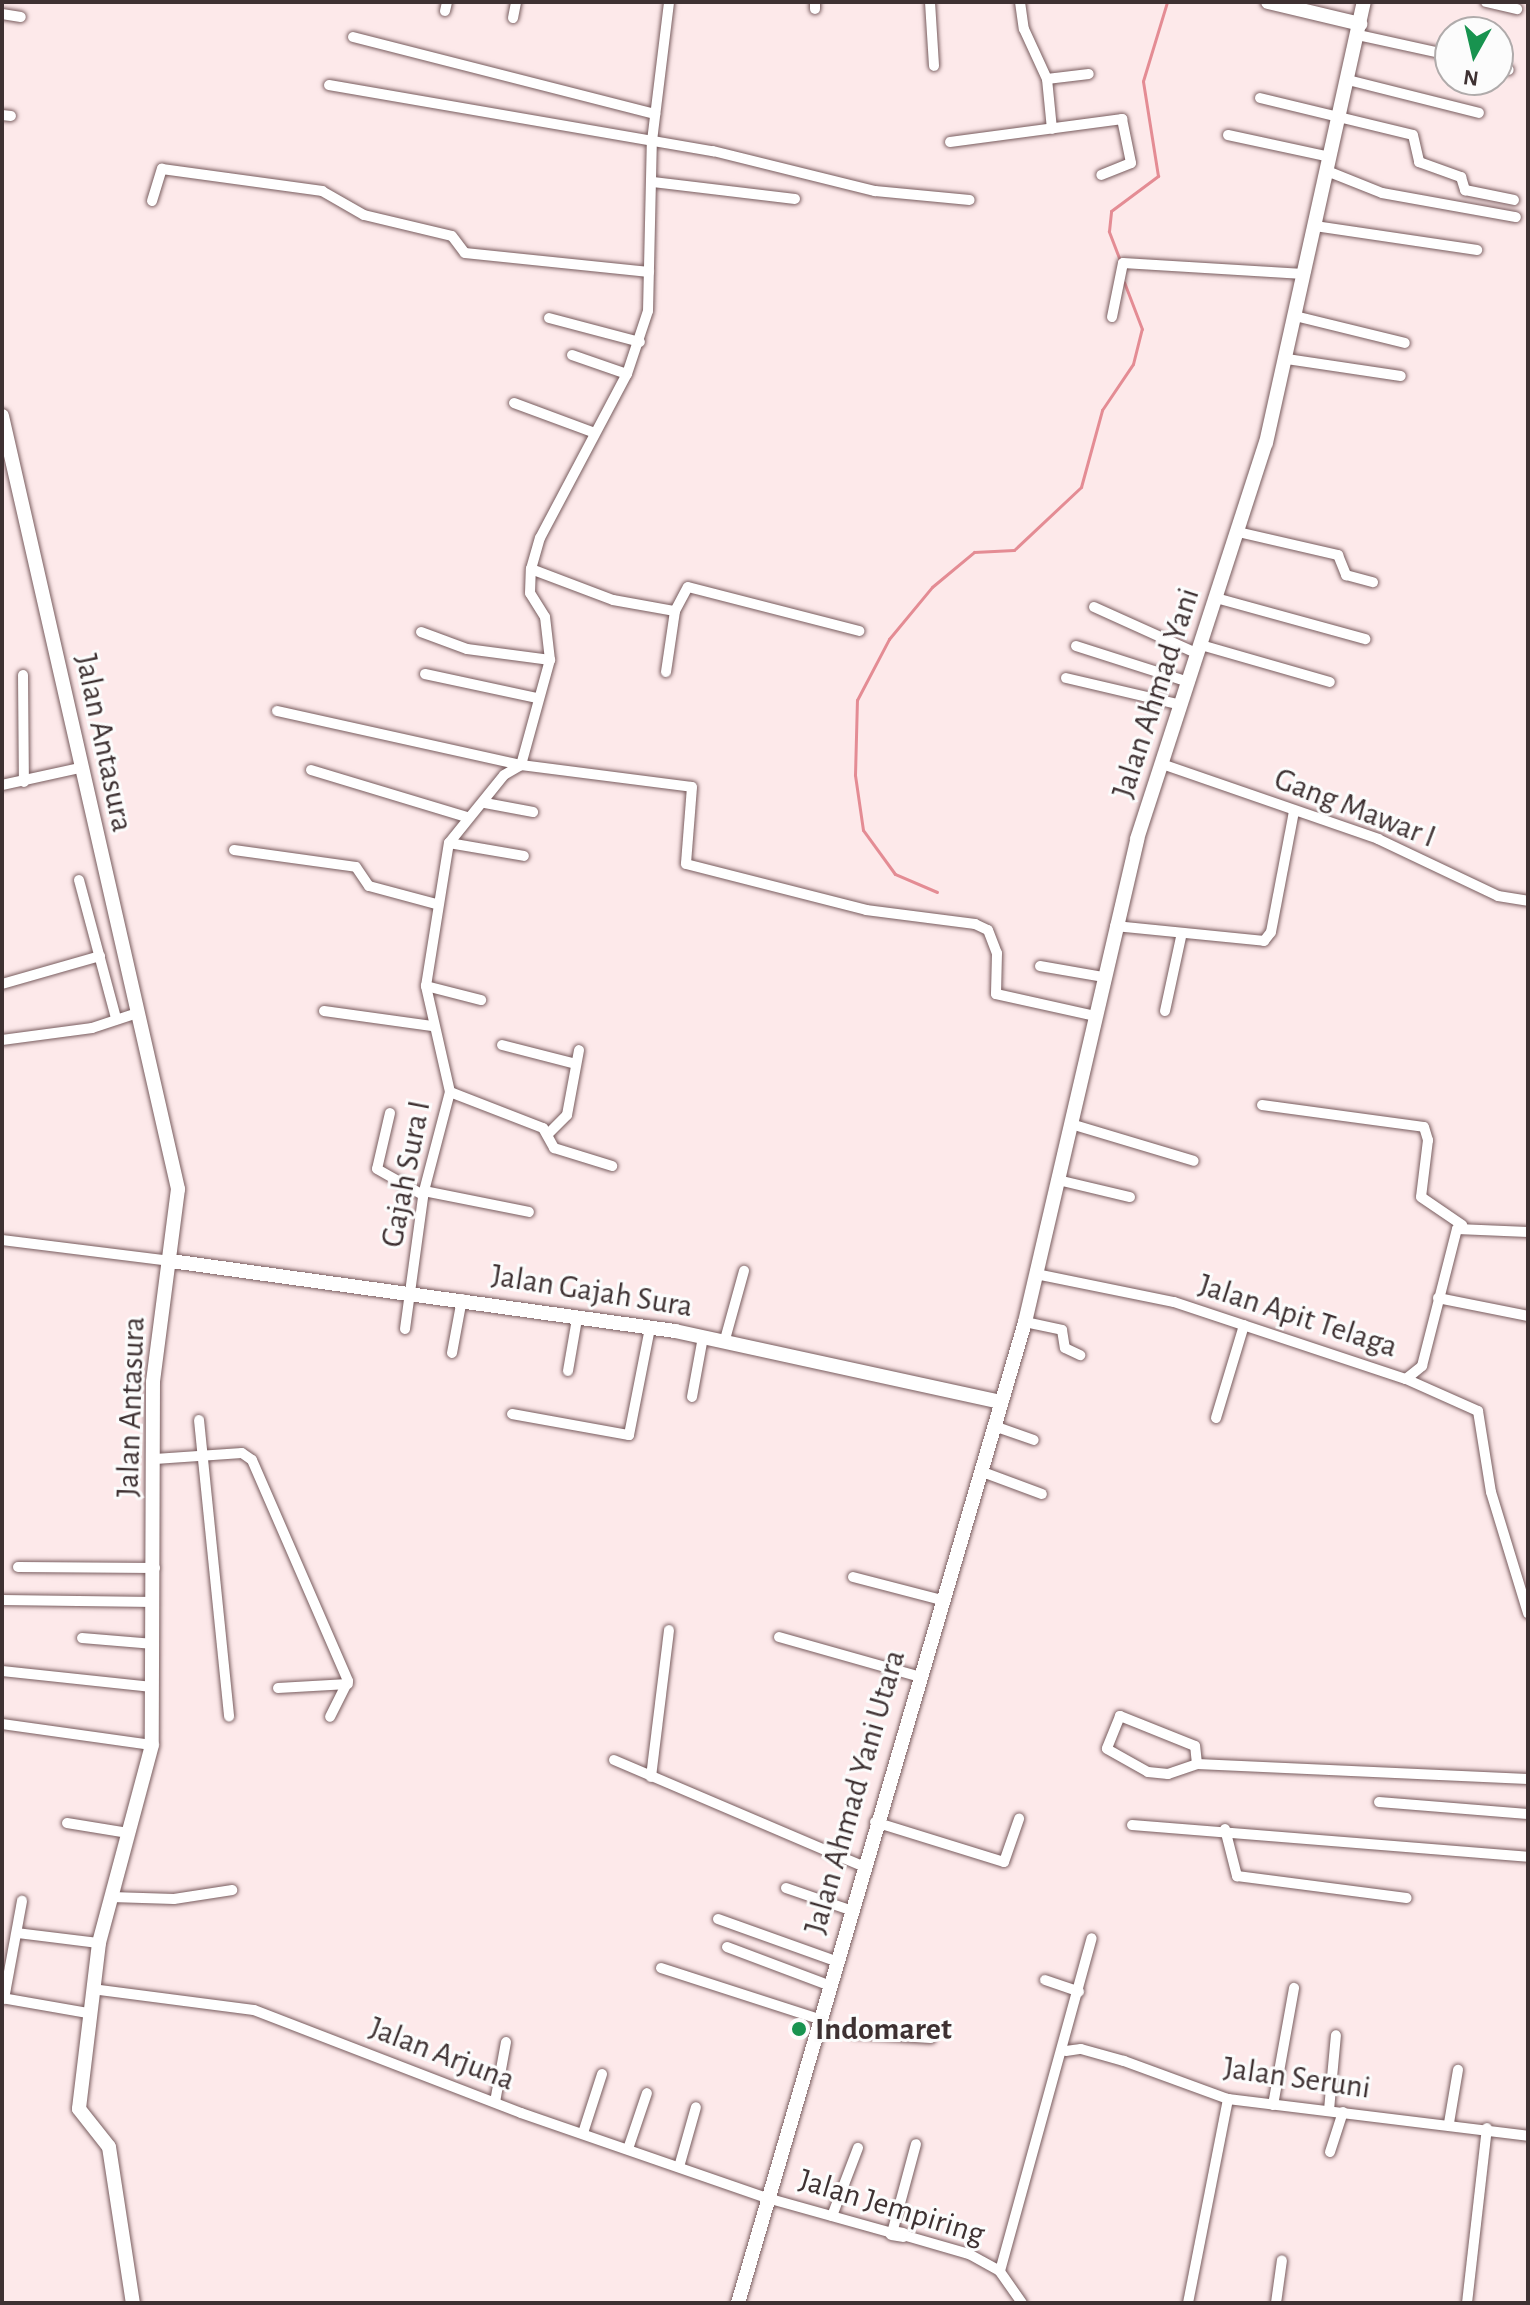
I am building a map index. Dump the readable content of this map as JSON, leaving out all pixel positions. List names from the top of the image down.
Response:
{
  "streets": {
    "main road": [
      "Jalan Ahmad Yani",
      "Jalan Antasura",
      "Jalan Gajah Sura",
      "Jalan Ahmad Yani Utara"
    ],
    "street": [
      "Gang Mawar I",
      "Gajah Sura I",
      "Jalan Apit Telaga",
      "Jalan Arjuna",
      "Jalan Seruni",
      "Jalan Jempiring"
    ]
  },
  "crossings": [
    ["Jalan Ahmad Yani", "Gang Mawar I"],
    ["Jalan Ahmad Yani", "Jalan Gajah Sura"],
    ["Jalan Ahmad Yani", "Jalan Apit Telaga"],
    ["Jalan Ahmad Yani", "Jalan Ahmad Yani Utara"],
    ["Jalan Antasura", "Jalan Gajah Sura"],
    ["Jalan Antasura", "Jalan Arjuna"],
    ["Gajah Sura I", "Jalan Gajah Sura"],
    ["Jalan Gajah Sura", "Jalan Ahmad Yani Utara"],
    ["Jalan Ahmad Yani Utara", "Jalan Arjuna"],
    ["Jalan Ahmad Yani Utara", "Jalan Jempiring"],
    ["Jalan Arjuna", "Jalan Jempiring"]
  ],
  "places": ["Indomaret"],
  "north": "bottom"
}
